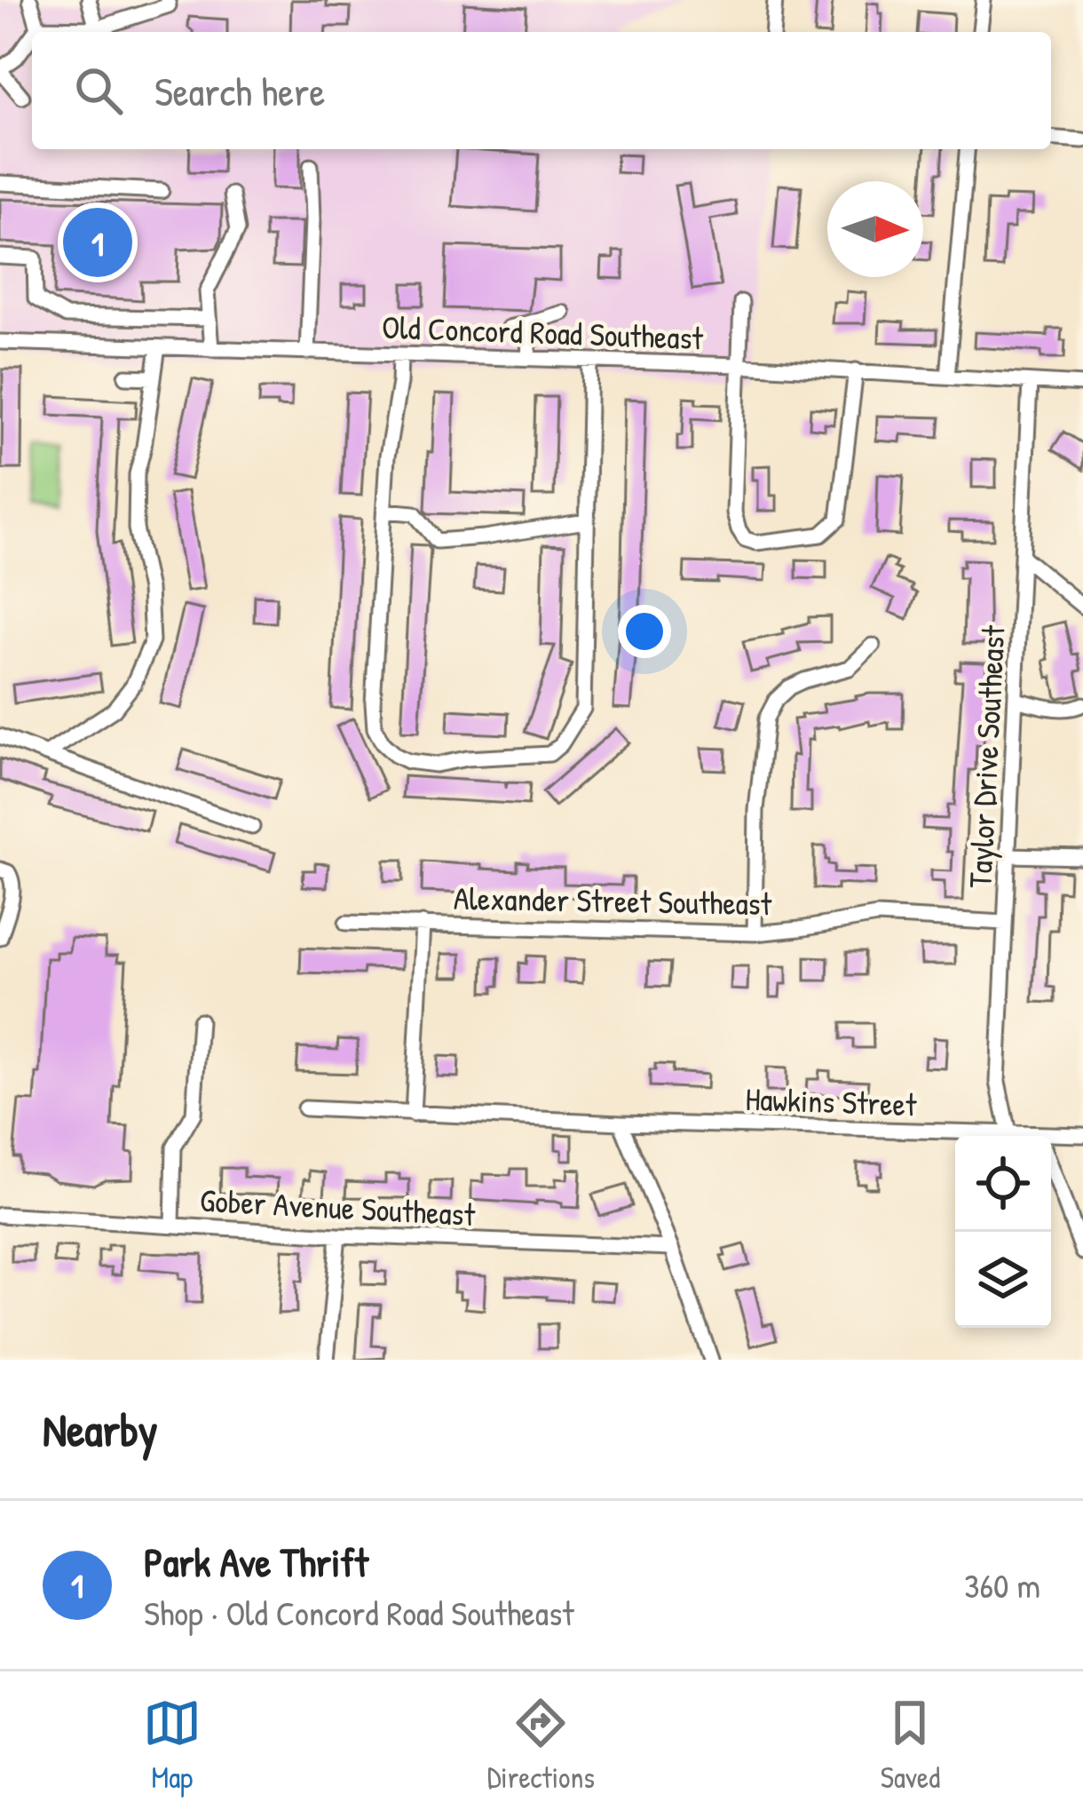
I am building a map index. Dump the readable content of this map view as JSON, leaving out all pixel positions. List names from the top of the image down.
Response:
{
  "streets": {
    "street": [
      "Old Concord Road Southeast",
      "Taylor Drive Southeast",
      "Alexander Street Southeast",
      "Hawkins Street",
      "Gober Avenue Southeast"
    ]
  },
  "crossings": [
    ["Old Concord Road Southeast", "Taylor Drive Southeast"],
    ["Taylor Drive Southeast", "Alexander Street Southeast"],
    ["Taylor Drive Southeast", "Hawkins Street"]
  ],
  "north": "right",
  "page": {
    "search": "Search here",
    "pins": "1",
    "heading": "Nearby",
    "list": [
      {
        "mark": "1",
        "name": "Park Ave Thrift",
        "note": "Shop · Old Concord Road Southeast",
        "value": "360 m"
      }
    ],
    "nav": ["Map", "Directions", "Saved"]
  }
}
